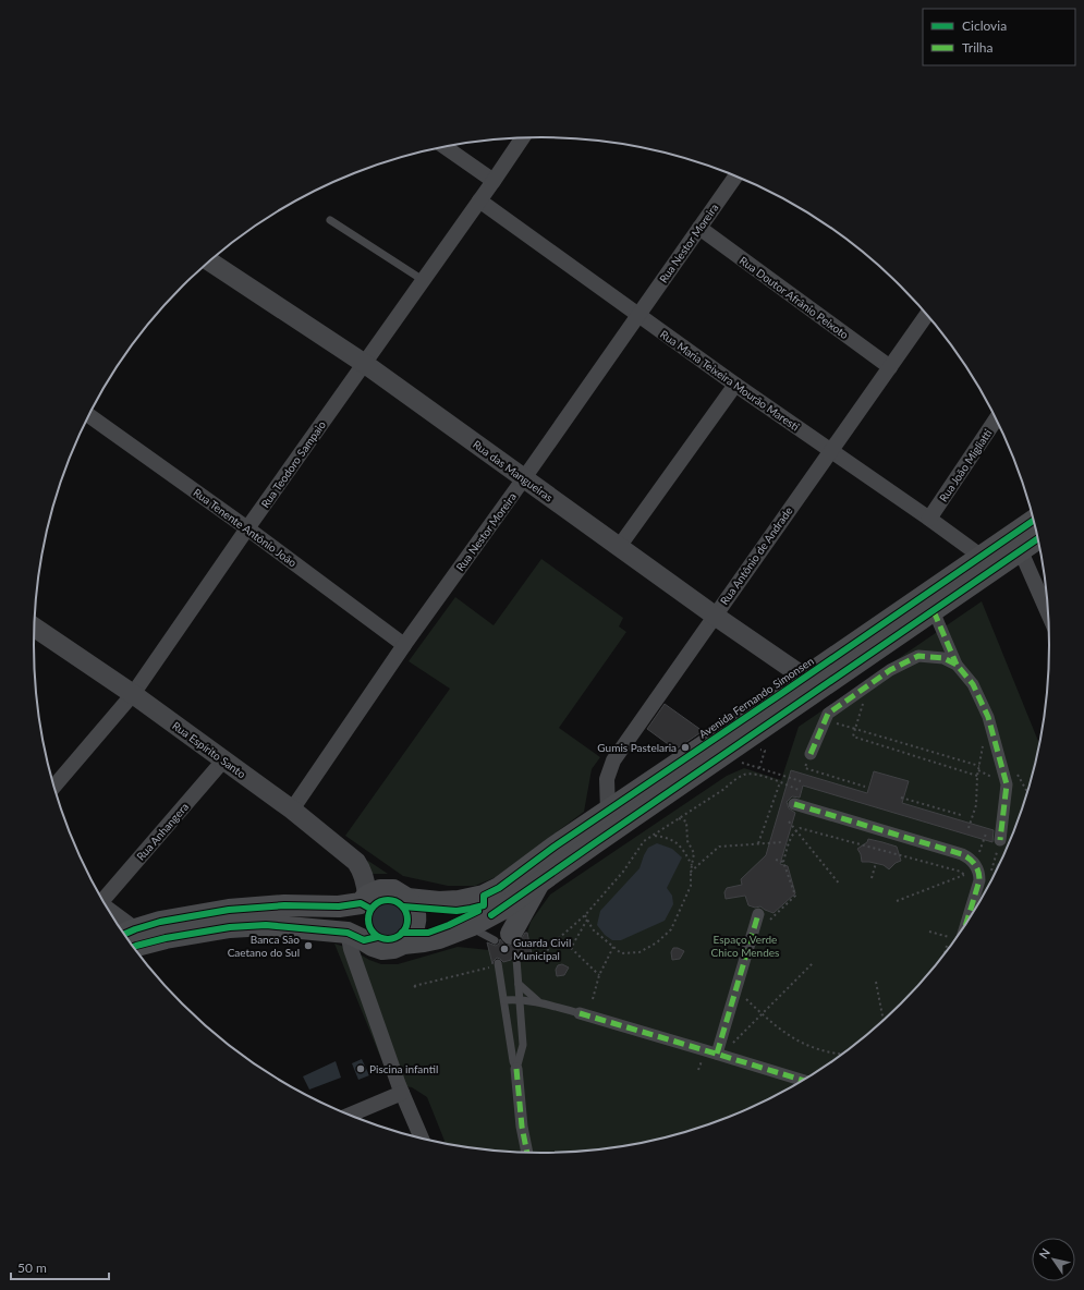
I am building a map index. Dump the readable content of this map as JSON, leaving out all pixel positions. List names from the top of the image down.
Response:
{
  "streets": {
    "main road": ["Avenida Fernando Simonsen"],
    "street": [
      "Rua Nestor Moreira",
      "Rua Doutor Afrânio Peixoto",
      "Rua Maria Teixeira Mourão Maresti",
      "Rua Teodoro Sampaio",
      "Rua João Migliatti",
      "Rua das Mangueiras",
      "Rua Tenente Antônio João",
      "Rua Antônio de Andrade",
      "Rua Espírito Santo",
      "Rua Anhangera"
    ]
  },
  "crossings": [
    ["Rua Nestor Moreira", "Rua Doutor Afrânio Peixoto"],
    ["Rua Nestor Moreira", "Rua Maria Teixeira Mourão Maresti"],
    ["Rua Nestor Moreira", "Rua das Mangueiras"],
    ["Rua Nestor Moreira", "Rua Tenente Antônio João"],
    ["Rua Nestor Moreira", "Rua Espírito Santo"],
    ["Rua Doutor Afrânio Peixoto", "Rua Antônio de Andrade"],
    ["Rua Maria Teixeira Mourão Maresti", "Rua Teodoro Sampaio"],
    ["Rua Maria Teixeira Mourão Maresti", "Rua João Migliatti"],
    ["Rua Maria Teixeira Mourão Maresti", "Rua Antônio de Andrade"],
    ["Rua Maria Teixeira Mourão Maresti", "Avenida Fernando Simonsen"],
    ["Rua Teodoro Sampaio", "Rua das Mangueiras"],
    ["Rua Teodoro Sampaio", "Rua Tenente Antônio João"],
    ["Rua Teodoro Sampaio", "Rua Espírito Santo"],
    ["Rua das Mangueiras", "Rua Antônio de Andrade"],
    ["Rua das Mangueiras", "Avenida Fernando Simonsen"],
    ["Rua Antônio de Andrade", "Avenida Fernando Simonsen"],
    ["Avenida Fernando Simonsen", "Rua Espírito Santo"],
    ["Rua Espírito Santo", "Rua Anhangera"]
  ],
  "parks": ["Espaço Verde Chico Mendes"],
  "places": [
    "Gumis Pastelaria",
    "Banca São Caetano do Sul",
    "Guarda Civil Municipal",
    "Piscina infantil"
  ],
  "legend": ["Ciclovia", "Trilha"],
  "scale_bar": "50 m",
  "north": "top left"
}
